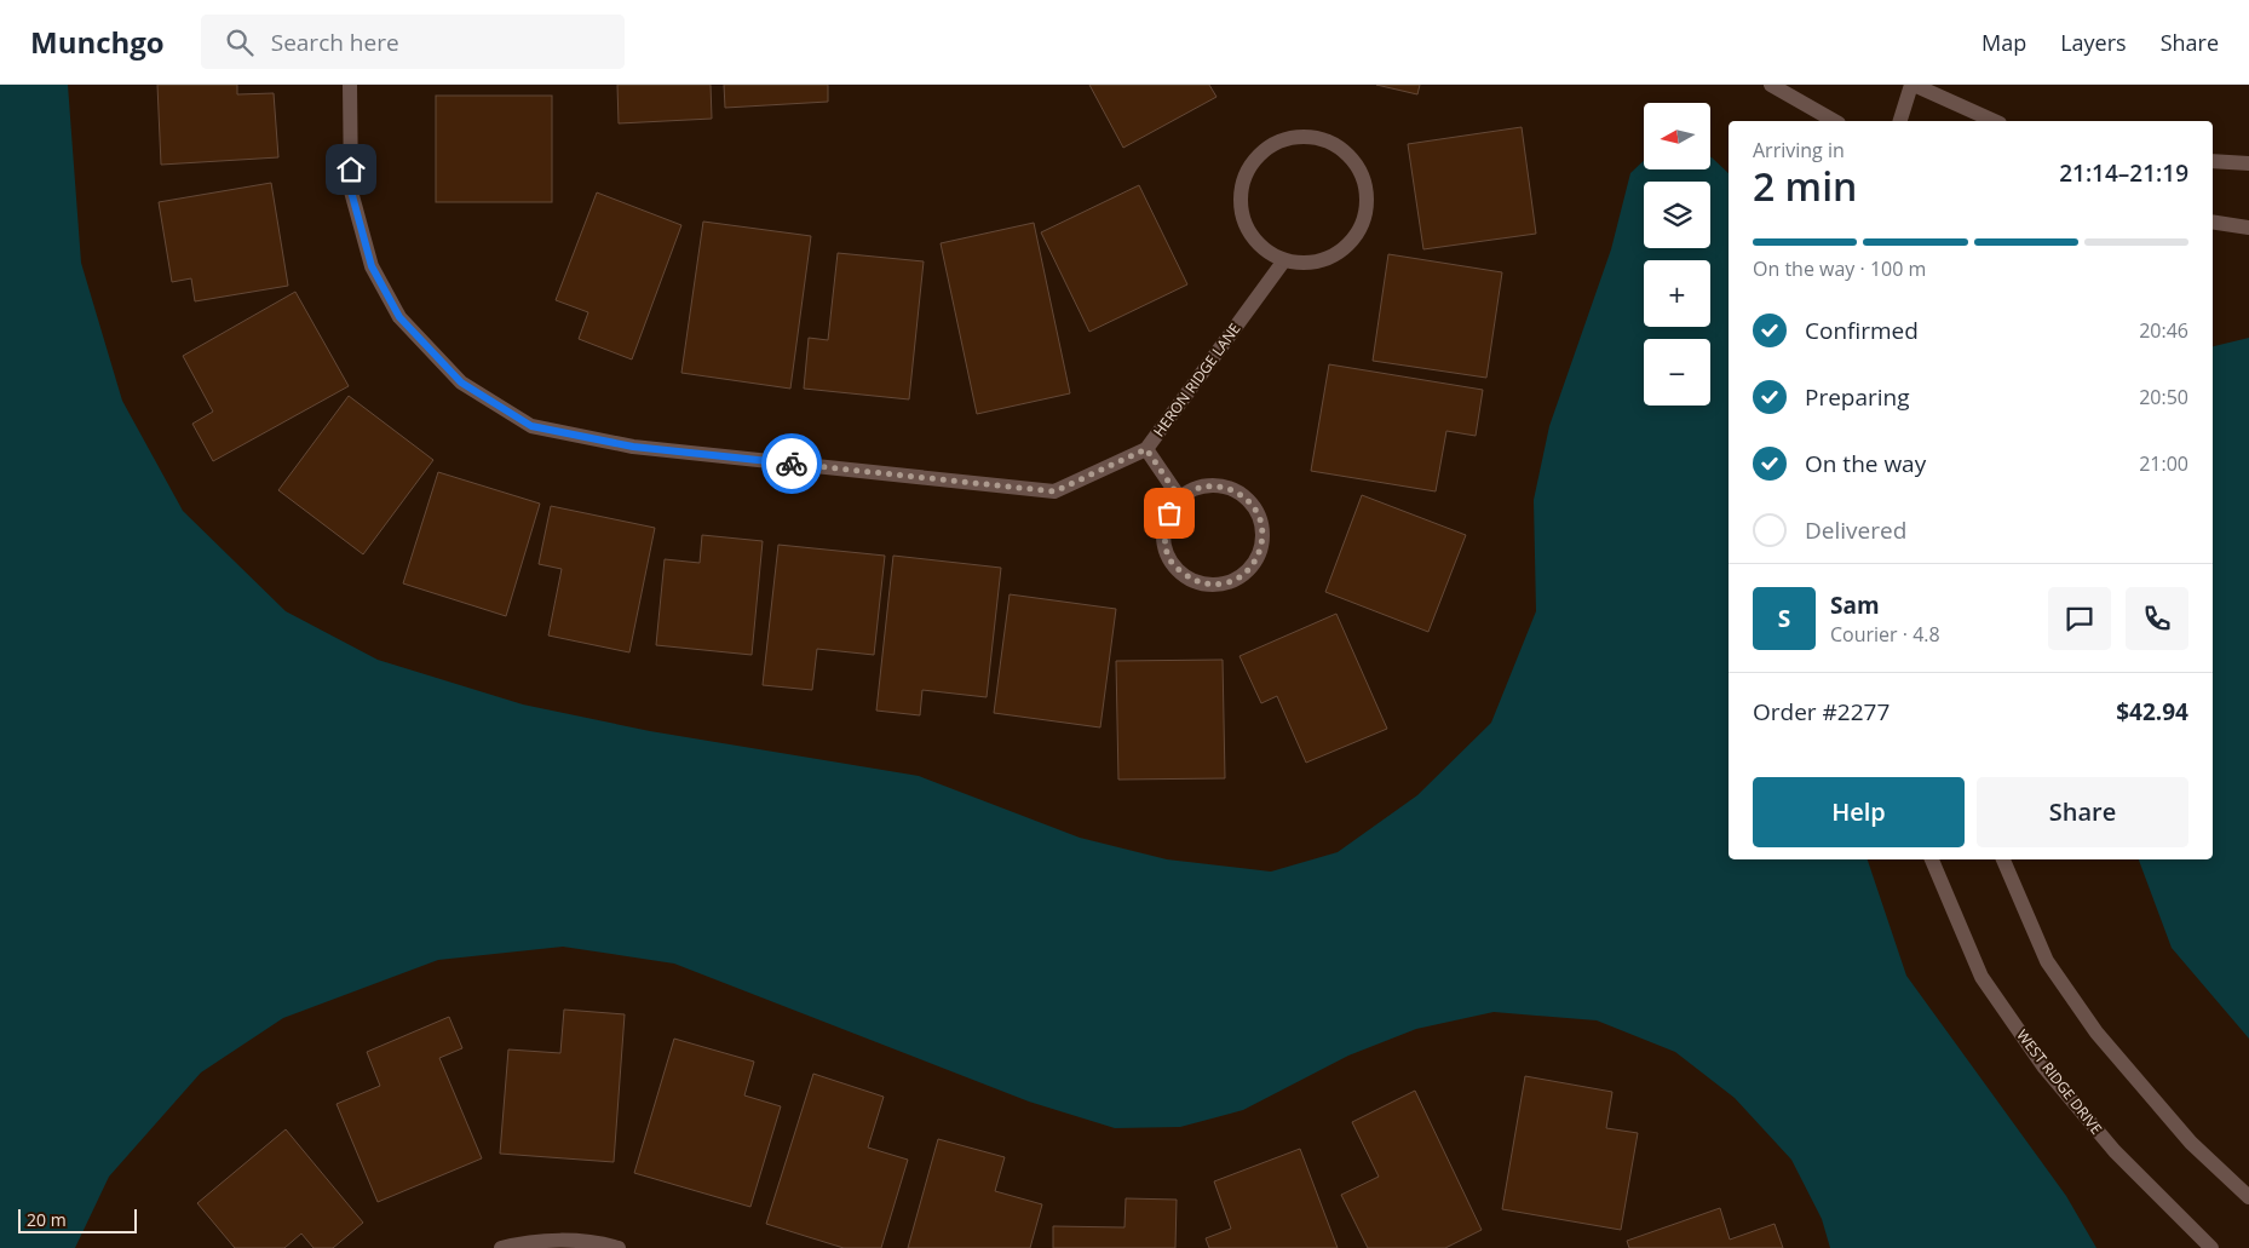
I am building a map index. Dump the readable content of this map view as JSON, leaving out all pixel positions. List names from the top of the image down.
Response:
{
  "streets": {
    "street": ["HERON RIDGE LANE", "WEST RIDGE DRIVE"]
  },
  "scale_bar": "20 m",
  "north": "left",
  "page": {
    "header": "Munchgo",
    "search": "Search here",
    "nav": ["Map", "Layers", "Share"],
    "map_buttons": ["+", "−"],
    "heading": ["2 min", "Arriving in", "21:14–21:19"],
    "panel": [
      "Sam",
      "Courier · 4.8",
      "Order #2277",
      "$42.94"
    ],
    "bar": "On the way · 100 m",
    "list": [
      ["Confirmed", "20:46"],
      ["Preparing", "20:50"],
      ["On the way", "21:00"],
      "Delivered"
    ],
    "round": "S",
    "buttons": ["Help", "Share"],
    "scale": "20 m"
  }
}
